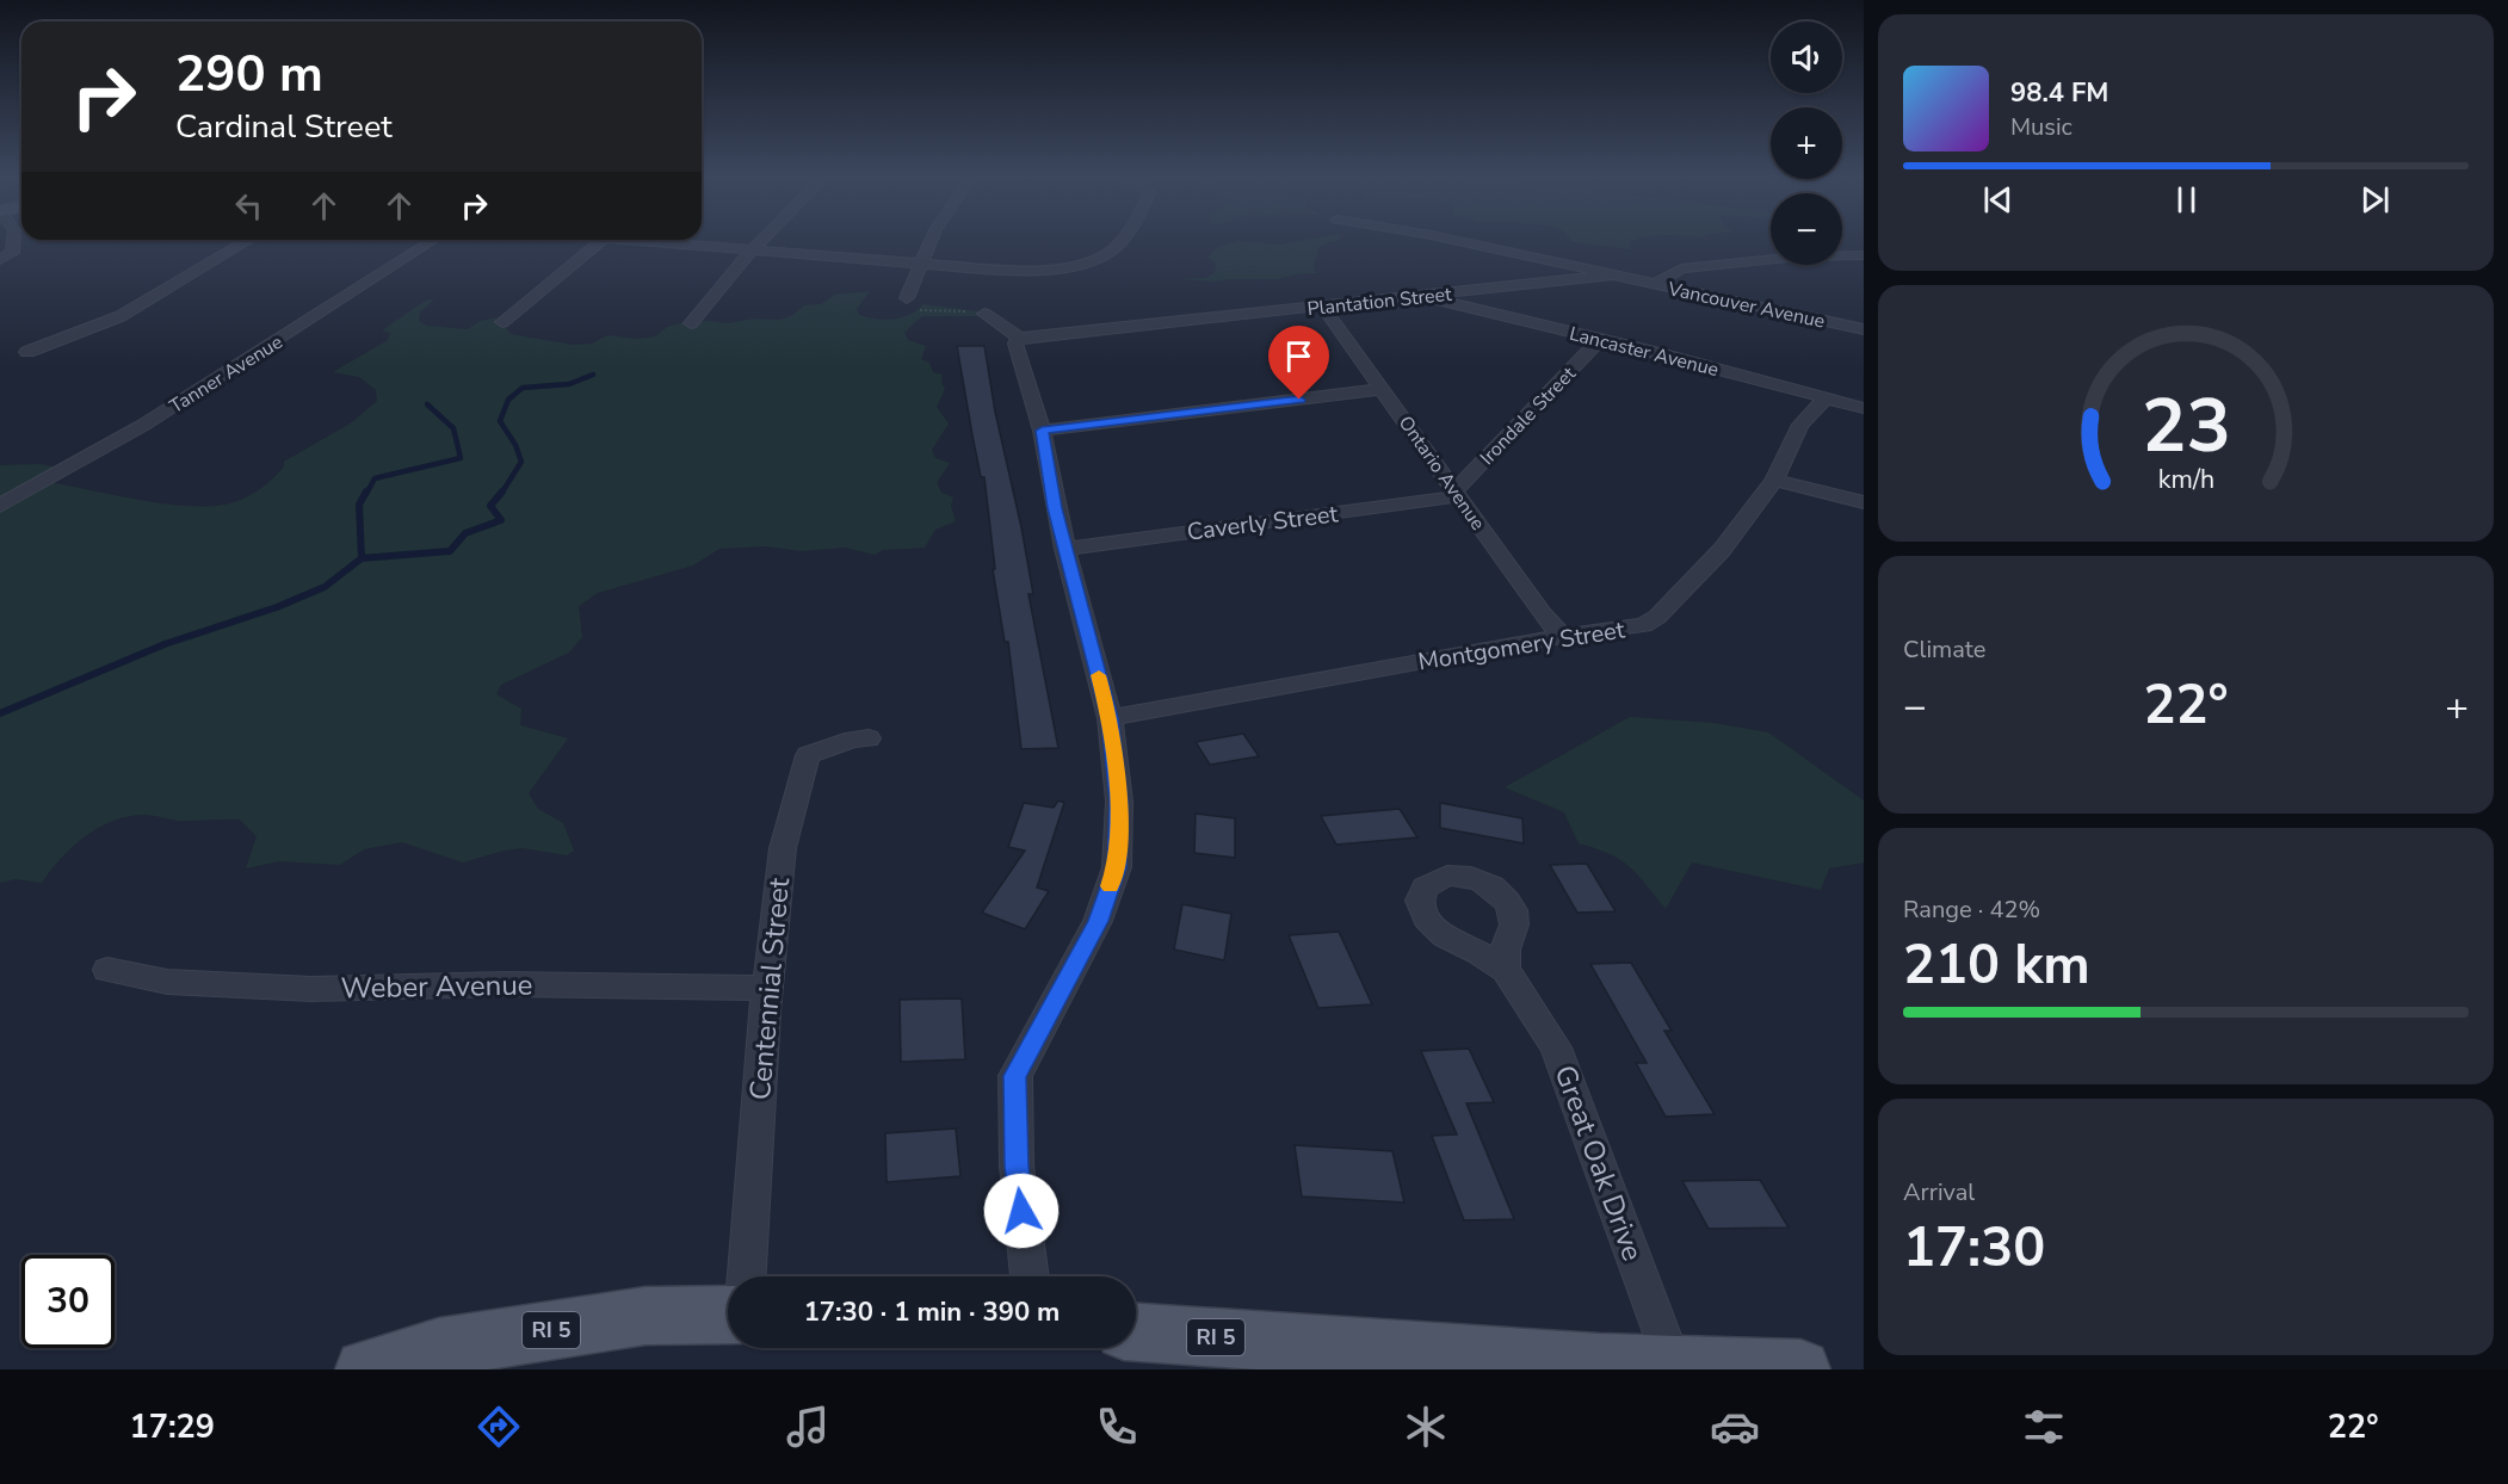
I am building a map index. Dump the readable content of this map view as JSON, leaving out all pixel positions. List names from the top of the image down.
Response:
{
  "streets": {
    "main road": ["RI 5"],
    "street": [
      "Plantation Street",
      "Vancouver Avenue",
      "Lancaster Avenue",
      "Tanner Avenue",
      "Irondale Street",
      "Ontario Avenue",
      "Caverly Street",
      "Montgomery Street",
      "Weber Avenue",
      "Centennial Street",
      "Great Oak Drive"
    ]
  },
  "crossings": [
    ["Plantation Street", "Vancouver Avenue"],
    ["Plantation Street", "Lancaster Avenue"],
    ["Plantation Street", "Ontario Avenue"],
    ["Lancaster Avenue", "Irondale Street"],
    ["Lancaster Avenue", "Montgomery Street"],
    ["Irondale Street", "Ontario Avenue"],
    ["Irondale Street", "Caverly Street"],
    ["Ontario Avenue", "Caverly Street"],
    ["Ontario Avenue", "Montgomery Street"],
    ["Weber Avenue", "Centennial Street"],
    ["Great Oak Drive", "RI 5"]
  ],
  "page": {
    "map_buttons": ["+", "−"],
    "turn": ["290 m", "Cardinal Street"],
    "song": ["98.4 FM", "Music"],
    "tile": [
      "Climate",
      ["Range · 42%", "210 km"],
      ["Arrival", "17:30"]
    ],
    "heat": ["−", "22°", "+"],
    "limit": "30",
    "trip": "17:30 · 1 min · 390 m",
    "tabs": ["17:29", "22°"],
    "gauge": ["23", "km/h"]
  }
}
